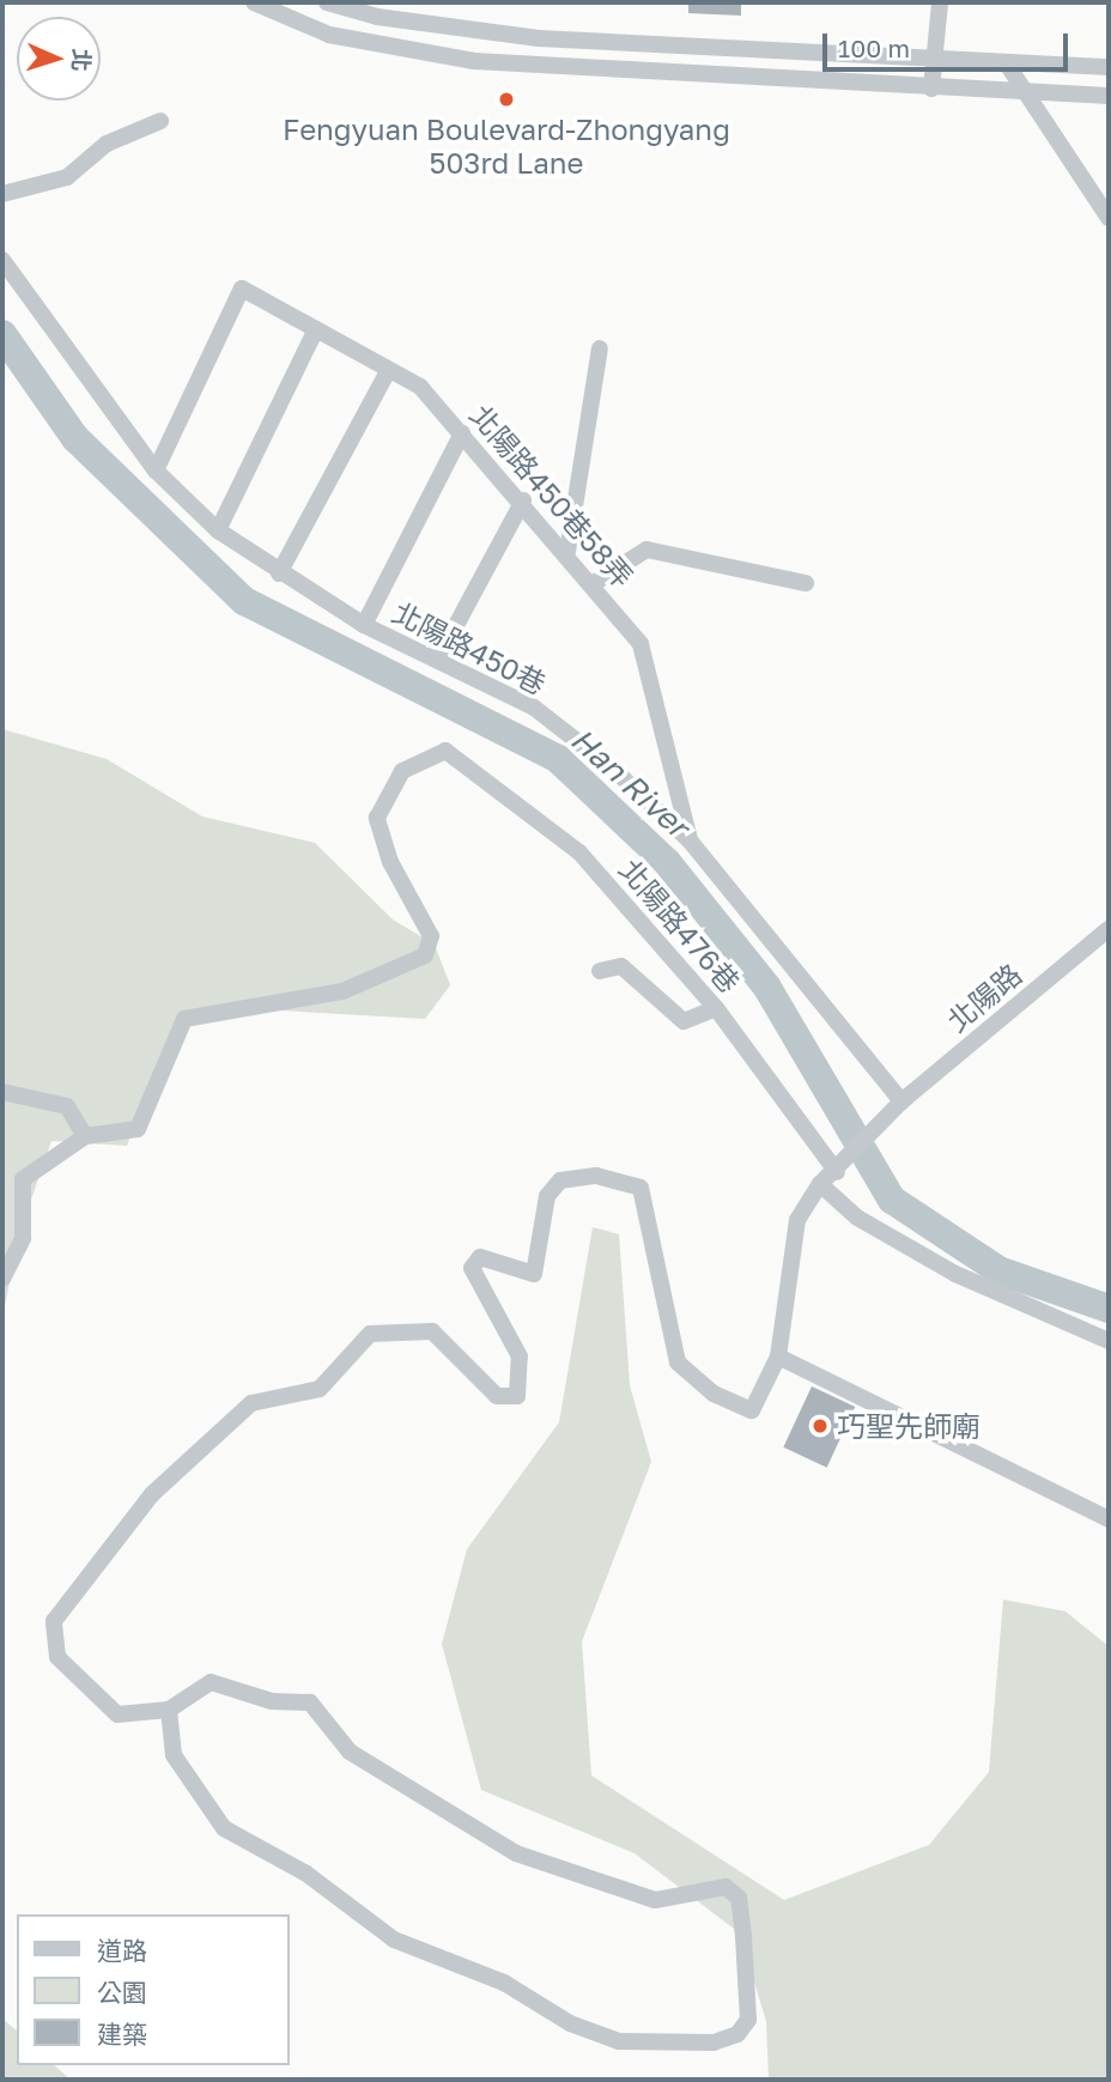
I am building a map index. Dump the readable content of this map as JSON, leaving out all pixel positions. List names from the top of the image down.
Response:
{
  "streets": {
    "street": [
      "北陽路450巷58弄",
      "北陽路450巷",
      "北陽路476巷",
      "北陽路"
    ]
  },
  "crossings": [
    ["北陽路450巷58弄", "北陽路450巷"],
    ["北陽路450巷", "北陽路"],
    ["北陽路476巷", "北陽路"]
  ],
  "water": ["Han River"],
  "places": ["Fengyuan Boulevard-Zhongyang 503rd Lane", "巧聖先師廟"],
  "legend": ["道路", "公園", "建築"],
  "scale_bar": "100 m",
  "north": "right"
}
